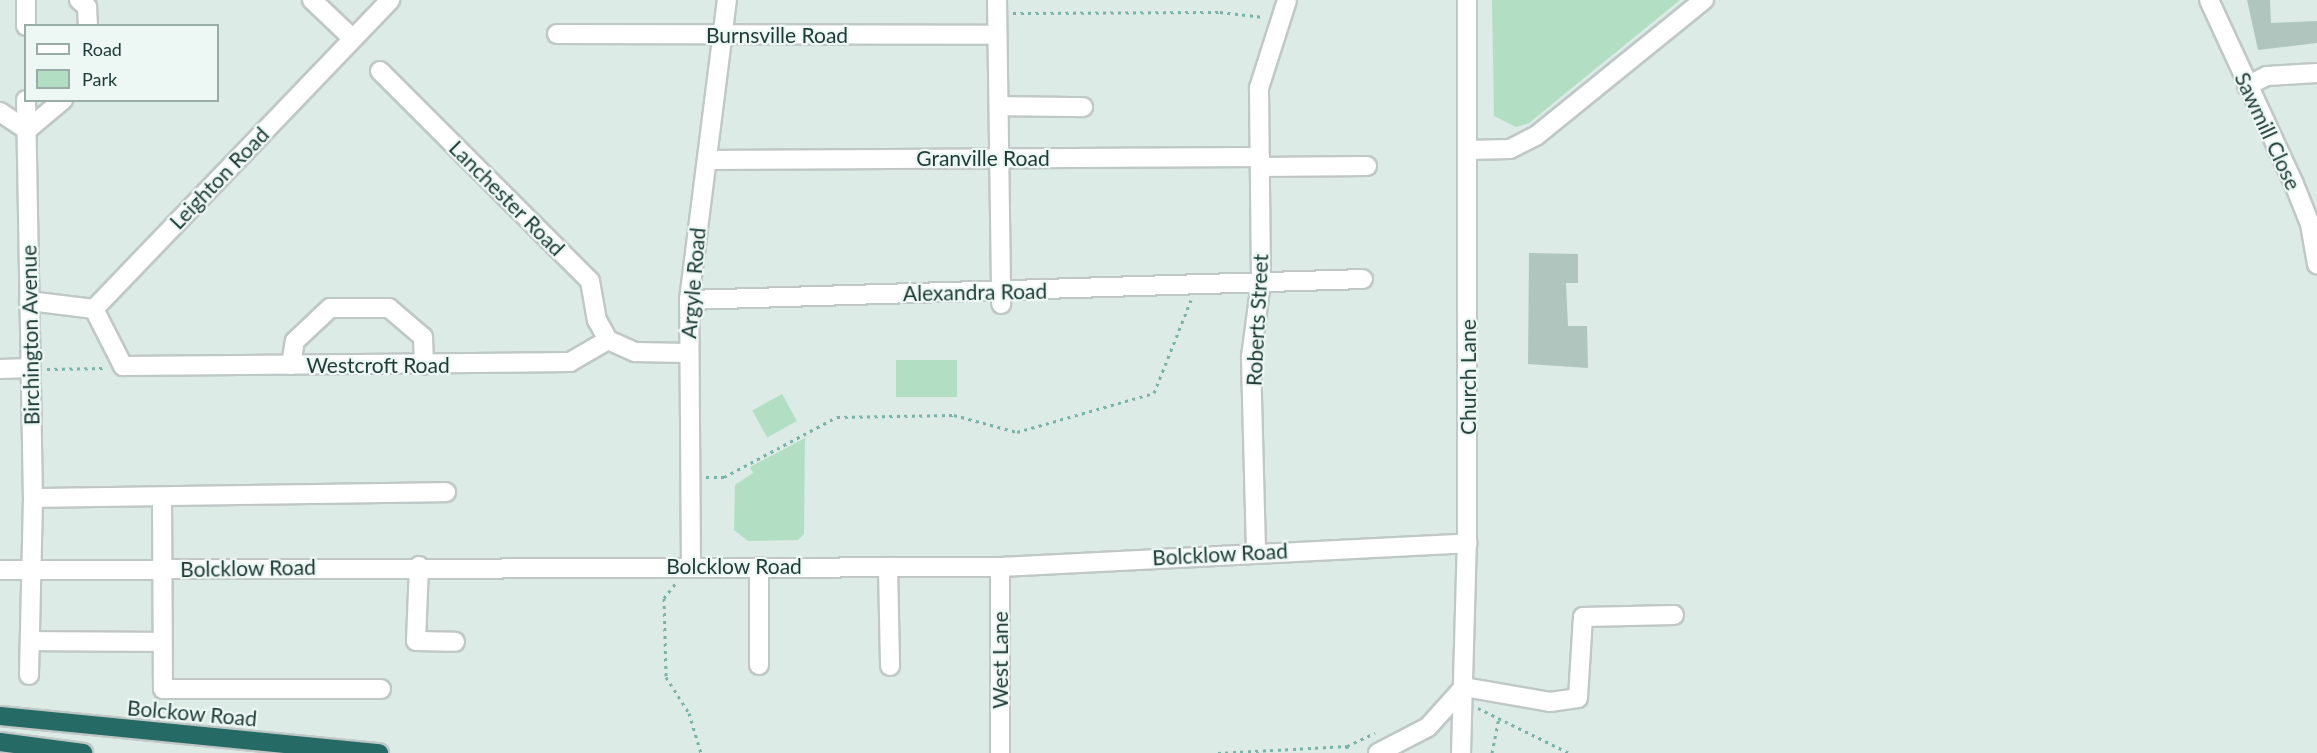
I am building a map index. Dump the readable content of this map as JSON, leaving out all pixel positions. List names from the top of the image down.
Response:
{
  "streets": {
    "highway": ["Bolckow Road"],
    "street": [
      "Burnsville Road",
      "Sawmill Close",
      "Granville Road",
      "Leighton Road",
      "Lanchester Road",
      "Argyle Road",
      "Alexandra Road",
      "Roberts Street",
      "Birchington Avenue",
      "Westcroft Road",
      "Church Lane",
      "Bolcklow Road",
      "West Lane"
    ]
  },
  "crossings": [
    ["Burnsville Road", "Argyle Road"],
    ["Granville Road", "Argyle Road"],
    ["Granville Road", "Roberts Street"],
    ["Lanchester Road", "Westcroft Road"],
    ["Argyle Road", "Alexandra Road"],
    ["Argyle Road", "Bolcklow Road"],
    ["Alexandra Road", "Roberts Street"],
    ["Roberts Street", "Bolcklow Road"],
    ["Birchington Avenue", "Bolcklow Road"],
    ["Church Lane", "Bolcklow Road"],
    ["Bolcklow Road", "West Lane"]
  ],
  "legend": ["Road", "Park"]
}
